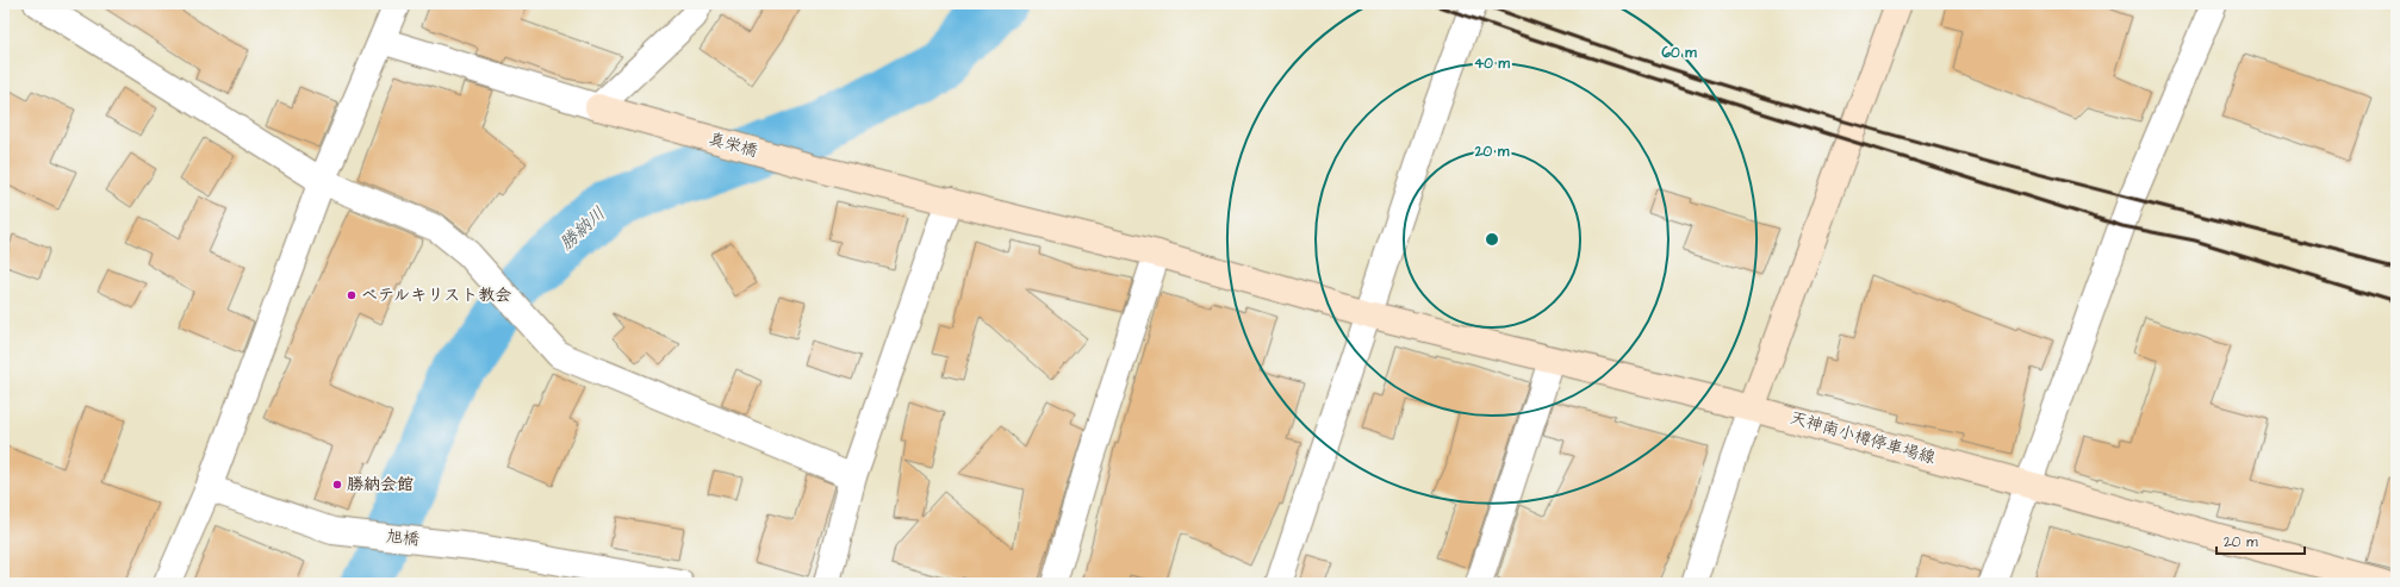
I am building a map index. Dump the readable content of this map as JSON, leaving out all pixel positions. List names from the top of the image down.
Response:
{
  "streets": {
    "street": ["真栄橋", "天神南小樽停車場線", "旭橋"]
  },
  "crossings": [
    ["真栄橋", "天神南小樽停車場線"]
  ],
  "water": ["勝納川"],
  "places": ["べテルキリスト教会", "勝納会館"],
  "scale_bar": "20 m",
  "rings": ["60 m", "40 m", "20 m"]
}
